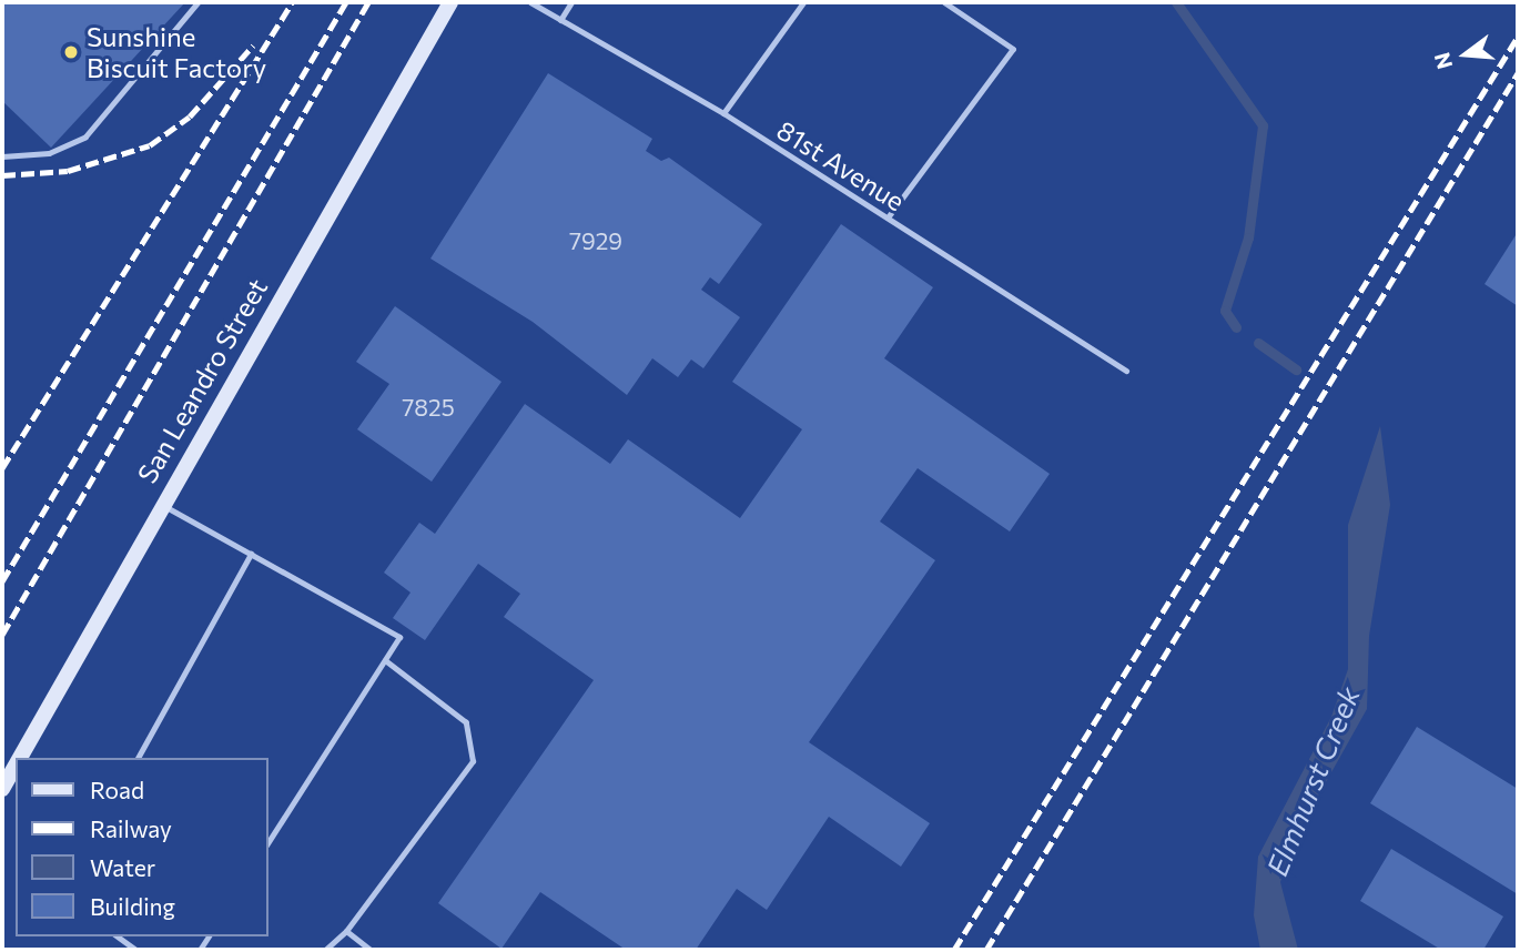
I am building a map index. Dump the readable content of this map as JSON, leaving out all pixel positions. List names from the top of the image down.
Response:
{
  "streets": {
    "main road": ["San Leandro Street"],
    "lane": ["81st Avenue"]
  },
  "water": ["Elmhurst Creek"],
  "places": ["Sunshine Biscuit Factory"],
  "house_numbers": ["7929", "7825"],
  "legend": [
    "Road",
    "Railway",
    "Water",
    "Building"
  ],
  "north": "left"
}
